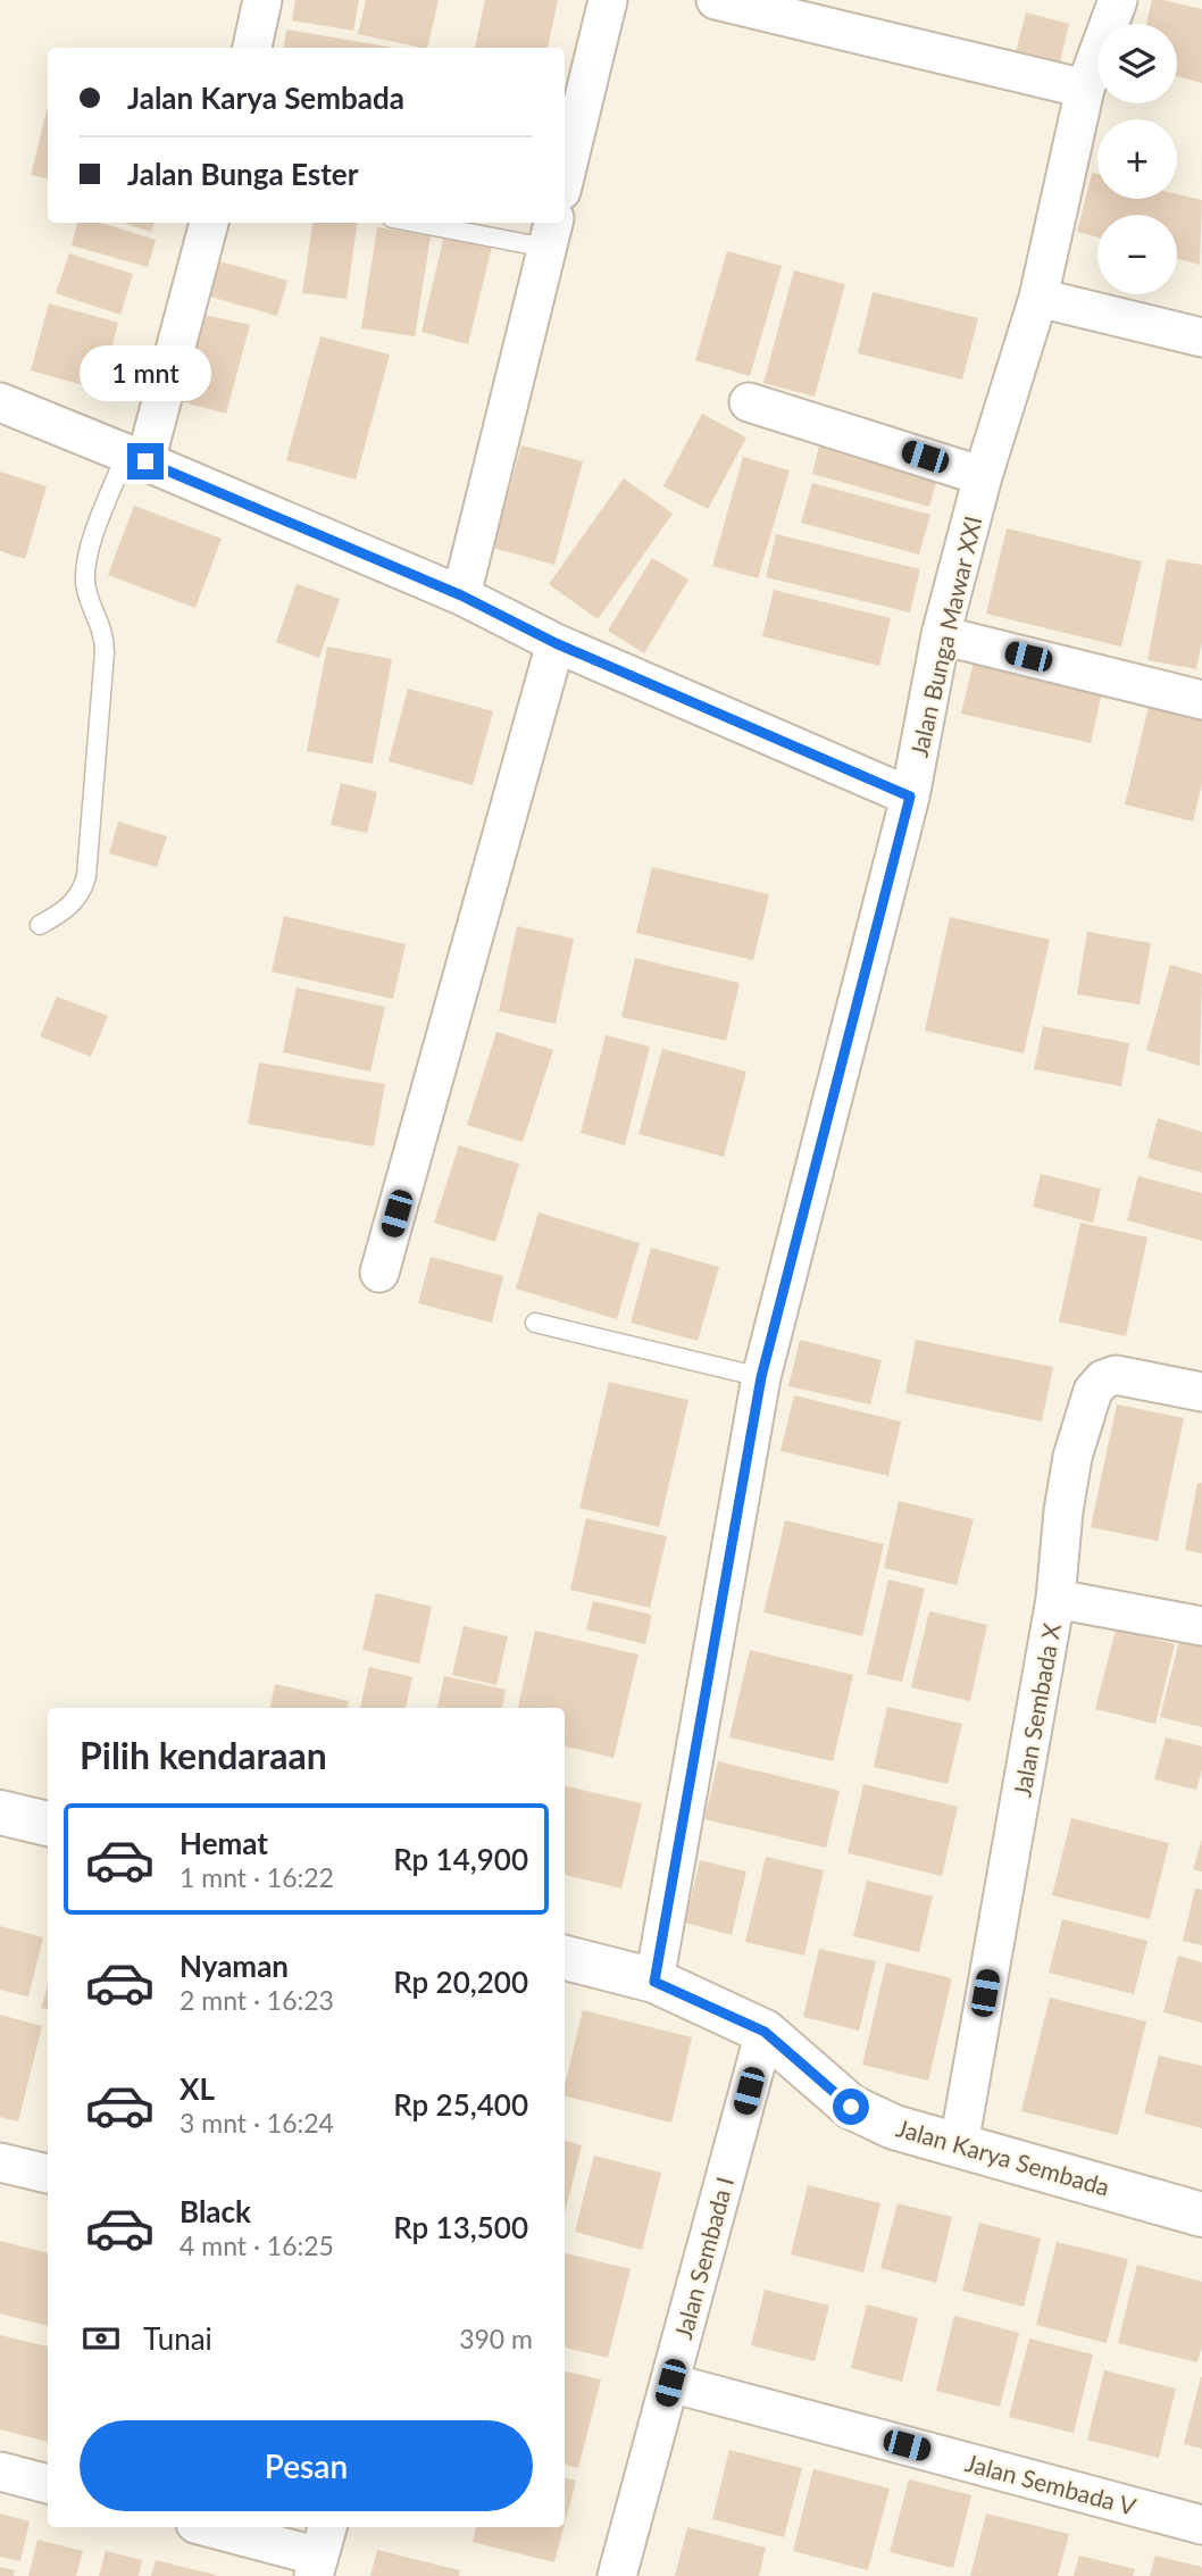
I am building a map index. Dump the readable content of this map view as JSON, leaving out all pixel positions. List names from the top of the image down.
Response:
{
  "streets": {
    "street": [
      "Jalan Bunga Mawar XXI",
      "Jalan Sembada X",
      "Jalan Karya Sembada",
      "Jalan Sembada I",
      "Jalan Sembada V"
    ]
  },
  "crossings": [
    ["Jalan Bunga Mawar XXI", "Jalan Karya Sembada"],
    ["Jalan Sembada X", "Jalan Karya Sembada"],
    ["Jalan Karya Sembada", "Jalan Sembada I"],
    ["Jalan Sembada I", "Jalan Sembada V"]
  ],
  "page": {
    "map_buttons": ["+", "−"],
    "banner": ["Jalan Karya Sembada", "Jalan Bunga Ester"],
    "bubble": "1 mnt",
    "heading": "Pilih kendaraan",
    "list": [
      {
        "name": "Hemat",
        "note": "1 mnt · 16:22",
        "value": "Rp 14,900"
      },
      {
        "name": "Nyaman",
        "note": "2 mnt · 16:23",
        "value": "Rp 20,200"
      },
      {
        "name": "XL",
        "note": "3 mnt · 16:24",
        "value": "Rp 25,400"
      },
      {
        "name": "Black",
        "note": "4 mnt · 16:25",
        "value": "Rp 13,500"
      }
    ],
    "pay": ["Tunai", "390 m"],
    "buttons": "Pesan"
  }
}
